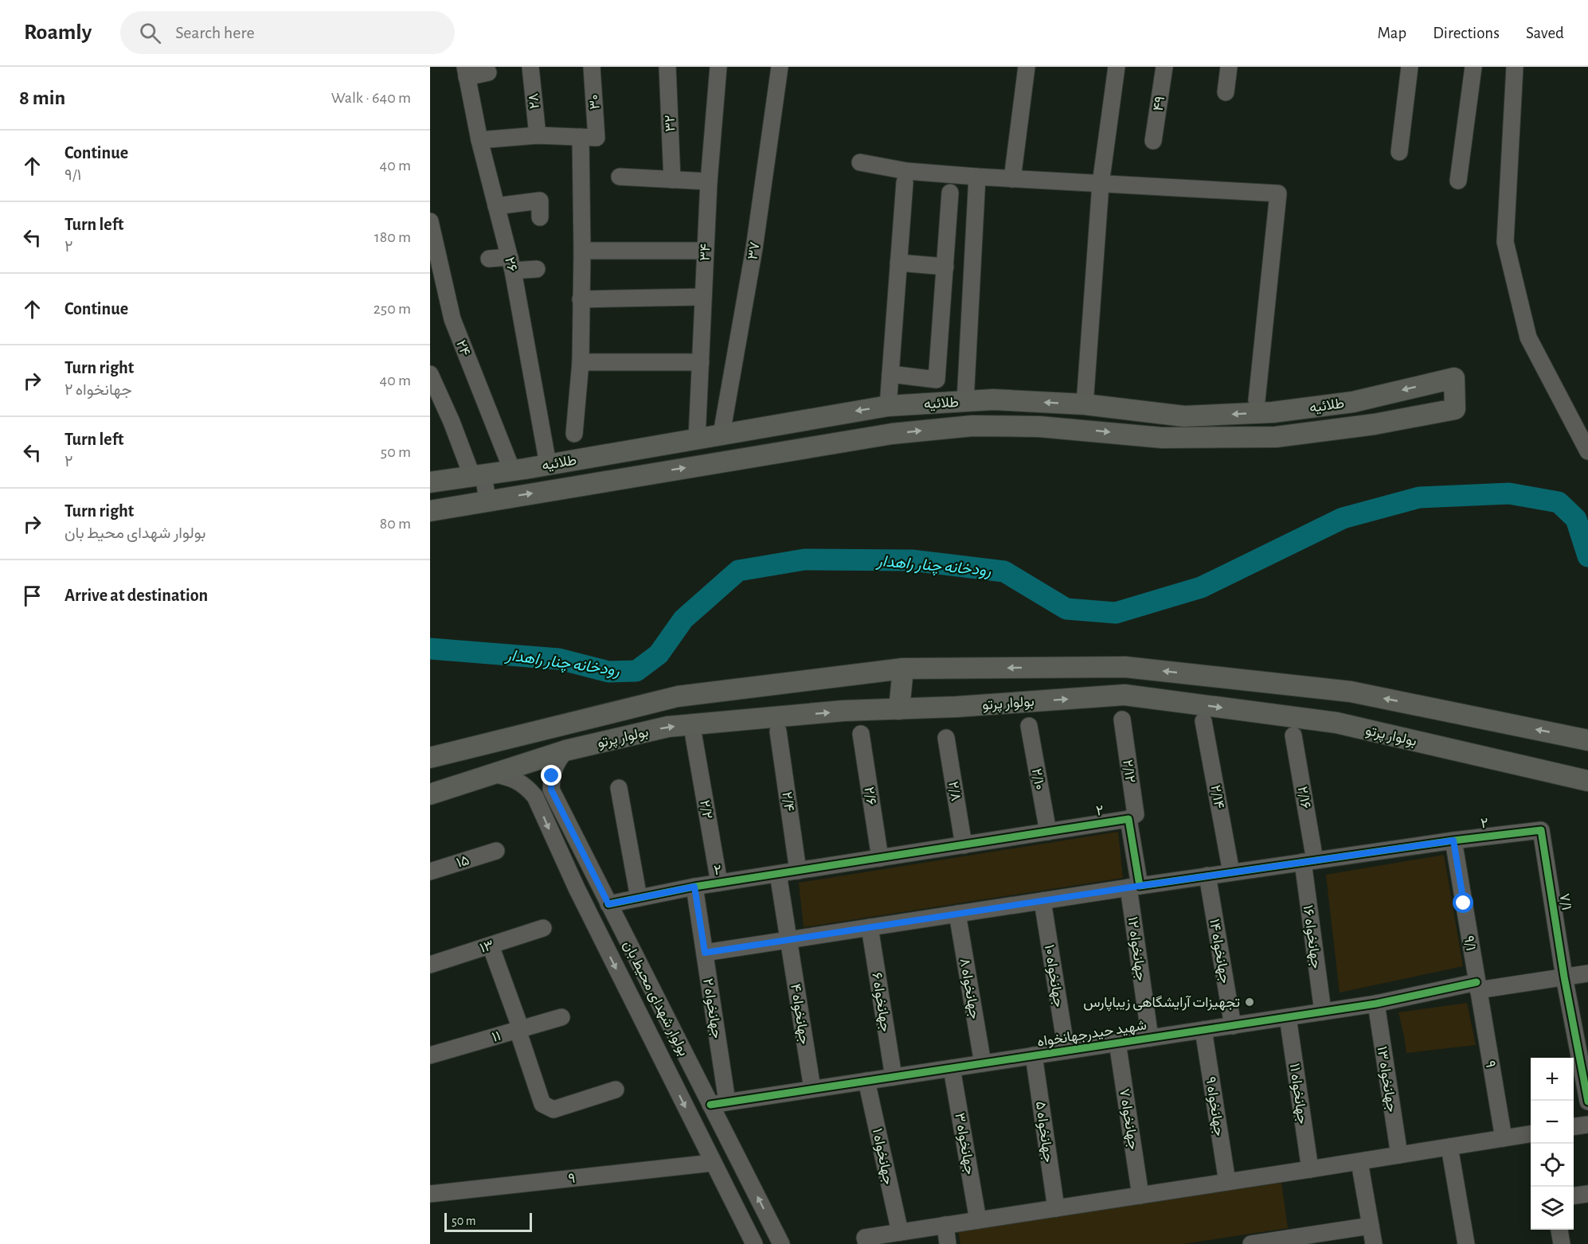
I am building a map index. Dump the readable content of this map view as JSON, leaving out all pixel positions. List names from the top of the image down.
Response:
{
  "streets": {
    "main road": ["طلائیه", "بولوار پرتو"],
    "street": [
      "۲۸",
      "۳۰",
      "۴۹",
      "۳۲",
      "۳۷",
      "۳۴",
      "۲۶",
      "۲۴",
      "۲/۱۲",
      "۲/۱۰",
      "۲/۸",
      "۲/۶",
      "۲/۱۴",
      "۲/۱۶",
      "۲/۴",
      "۲/۲",
      "۲",
      "۱۵",
      "۷/۱",
      "جهانخواه ۱۶",
      "۹/۱",
      "۱۳",
      "جهانخواه ۱۲",
      "جهانخواه ۱۴",
      "جهانخواه ۱۰",
      "جهانخواه ۸",
      "بولوار شهدای محیط بان",
      "جهانخواه ۶",
      "جهانخواه ۲",
      "جهانخواه ۴",
      "شهید حیدرجهانخواه",
      "۱۱",
      "۹",
      "جهانخواه ۱۳",
      "جهانخواه ۱۱",
      "جهانخواه ۹",
      "جهانخواه ۷",
      "جهانخواه ۵",
      "جهانخواه ۳",
      "جهانخواه ۱"
    ]
  },
  "crossings": [
    ["۳۷", "طلائیه"],
    ["۳۴", "طلائیه"],
    ["۲۶", "طلائیه"],
    ["۲۴", "طلائیه"],
    ["بولوار پرتو", "بولوار شهدای محیط بان"],
    ["۲/۱۲", "۲"],
    ["۲/۱۰", "۲"],
    ["۲/۸", "۲"],
    ["۲/۶", "۲"],
    ["۲/۱۴", "۲"],
    ["۲/۱۶", "۲"],
    ["۲/۱۶", "جهانخواه ۱۶"],
    ["۲/۴", "۲"],
    ["۲/۲", "۲"],
    ["۲", "۷/۱"],
    ["۲", "جهانخواه ۱۶"],
    ["۲", "۹/۱"],
    ["۲", "جهانخواه ۱۲"],
    ["۲", "جهانخواه ۱۴"],
    ["۲", "جهانخواه ۱۰"],
    ["۲", "جهانخواه ۸"],
    ["۲", "بولوار شهدای محیط بان"],
    ["۲", "جهانخواه ۶"],
    ["۲", "جهانخواه ۲"],
    ["۲", "جهانخواه ۴"],
    ["۷/۱", "شهید حیدرجهانخواه"],
    ["جهانخواه ۱۶", "شهید حیدرجهانخواه"],
    ["۹/۱", "شهید حیدرجهانخواه"],
    ["۹/۱", "۹"],
    ["جهانخواه ۱۲", "شهید حیدرجهانخواه"],
    ["جهانخواه ۱۴", "شهید حیدرجهانخواه"],
    ["جهانخواه ۱۰", "شهید حیدرجهانخواه"],
    ["جهانخواه ۸", "شهید حیدرجهانخواه"],
    ["بولوار شهدای محیط بان", "شهید حیدرجهانخواه"],
    ["بولوار شهدای محیط بان", "۹"],
    ["جهانخواه ۶", "شهید حیدرجهانخواه"],
    ["جهانخواه ۲", "شهید حیدرجهانخواه"],
    ["جهانخواه ۴", "شهید حیدرجهانخواه"],
    ["شهید حیدرجهانخواه", "۹"],
    ["شهید حیدرجهانخواه", "جهانخواه ۱۳"],
    ["شهید حیدرجهانخواه", "جهانخواه ۱۱"],
    ["شهید حیدرجهانخواه", "جهانخواه ۹"],
    ["شهید حیدرجهانخواه", "جهانخواه ۷"],
    ["شهید حیدرجهانخواه", "جهانخواه ۵"],
    ["شهید حیدرجهانخواه", "جهانخواه ۳"],
    ["شهید حیدرجهانخواه", "جهانخواه ۱"]
  ],
  "water": ["رودخانه چنار راهدار"],
  "places": ["تجهیزات آرایشگاهی زیباپارس"],
  "scale_bar": "50 m",
  "page": {
    "header": "Roamly",
    "search": "Search here",
    "nav": ["Map", "Directions", "Saved"],
    "heading": ["8 min", "Walk · 640 m"],
    "list": [
      ["Continue", "۹/۱", "40 m"],
      ["Turn left", "۲", "180 m"],
      ["Continue", "250 m"],
      ["Turn right", "جهانخواه ۲", "40 m"],
      ["Turn left", "۲", "50 m"],
      ["Turn right", "بولوار شهدای محیط بان", "80 m"],
      "Arrive at destination"
    ],
    "map_buttons": ["+", "−"],
    "scale": "50 m"
  }
}
